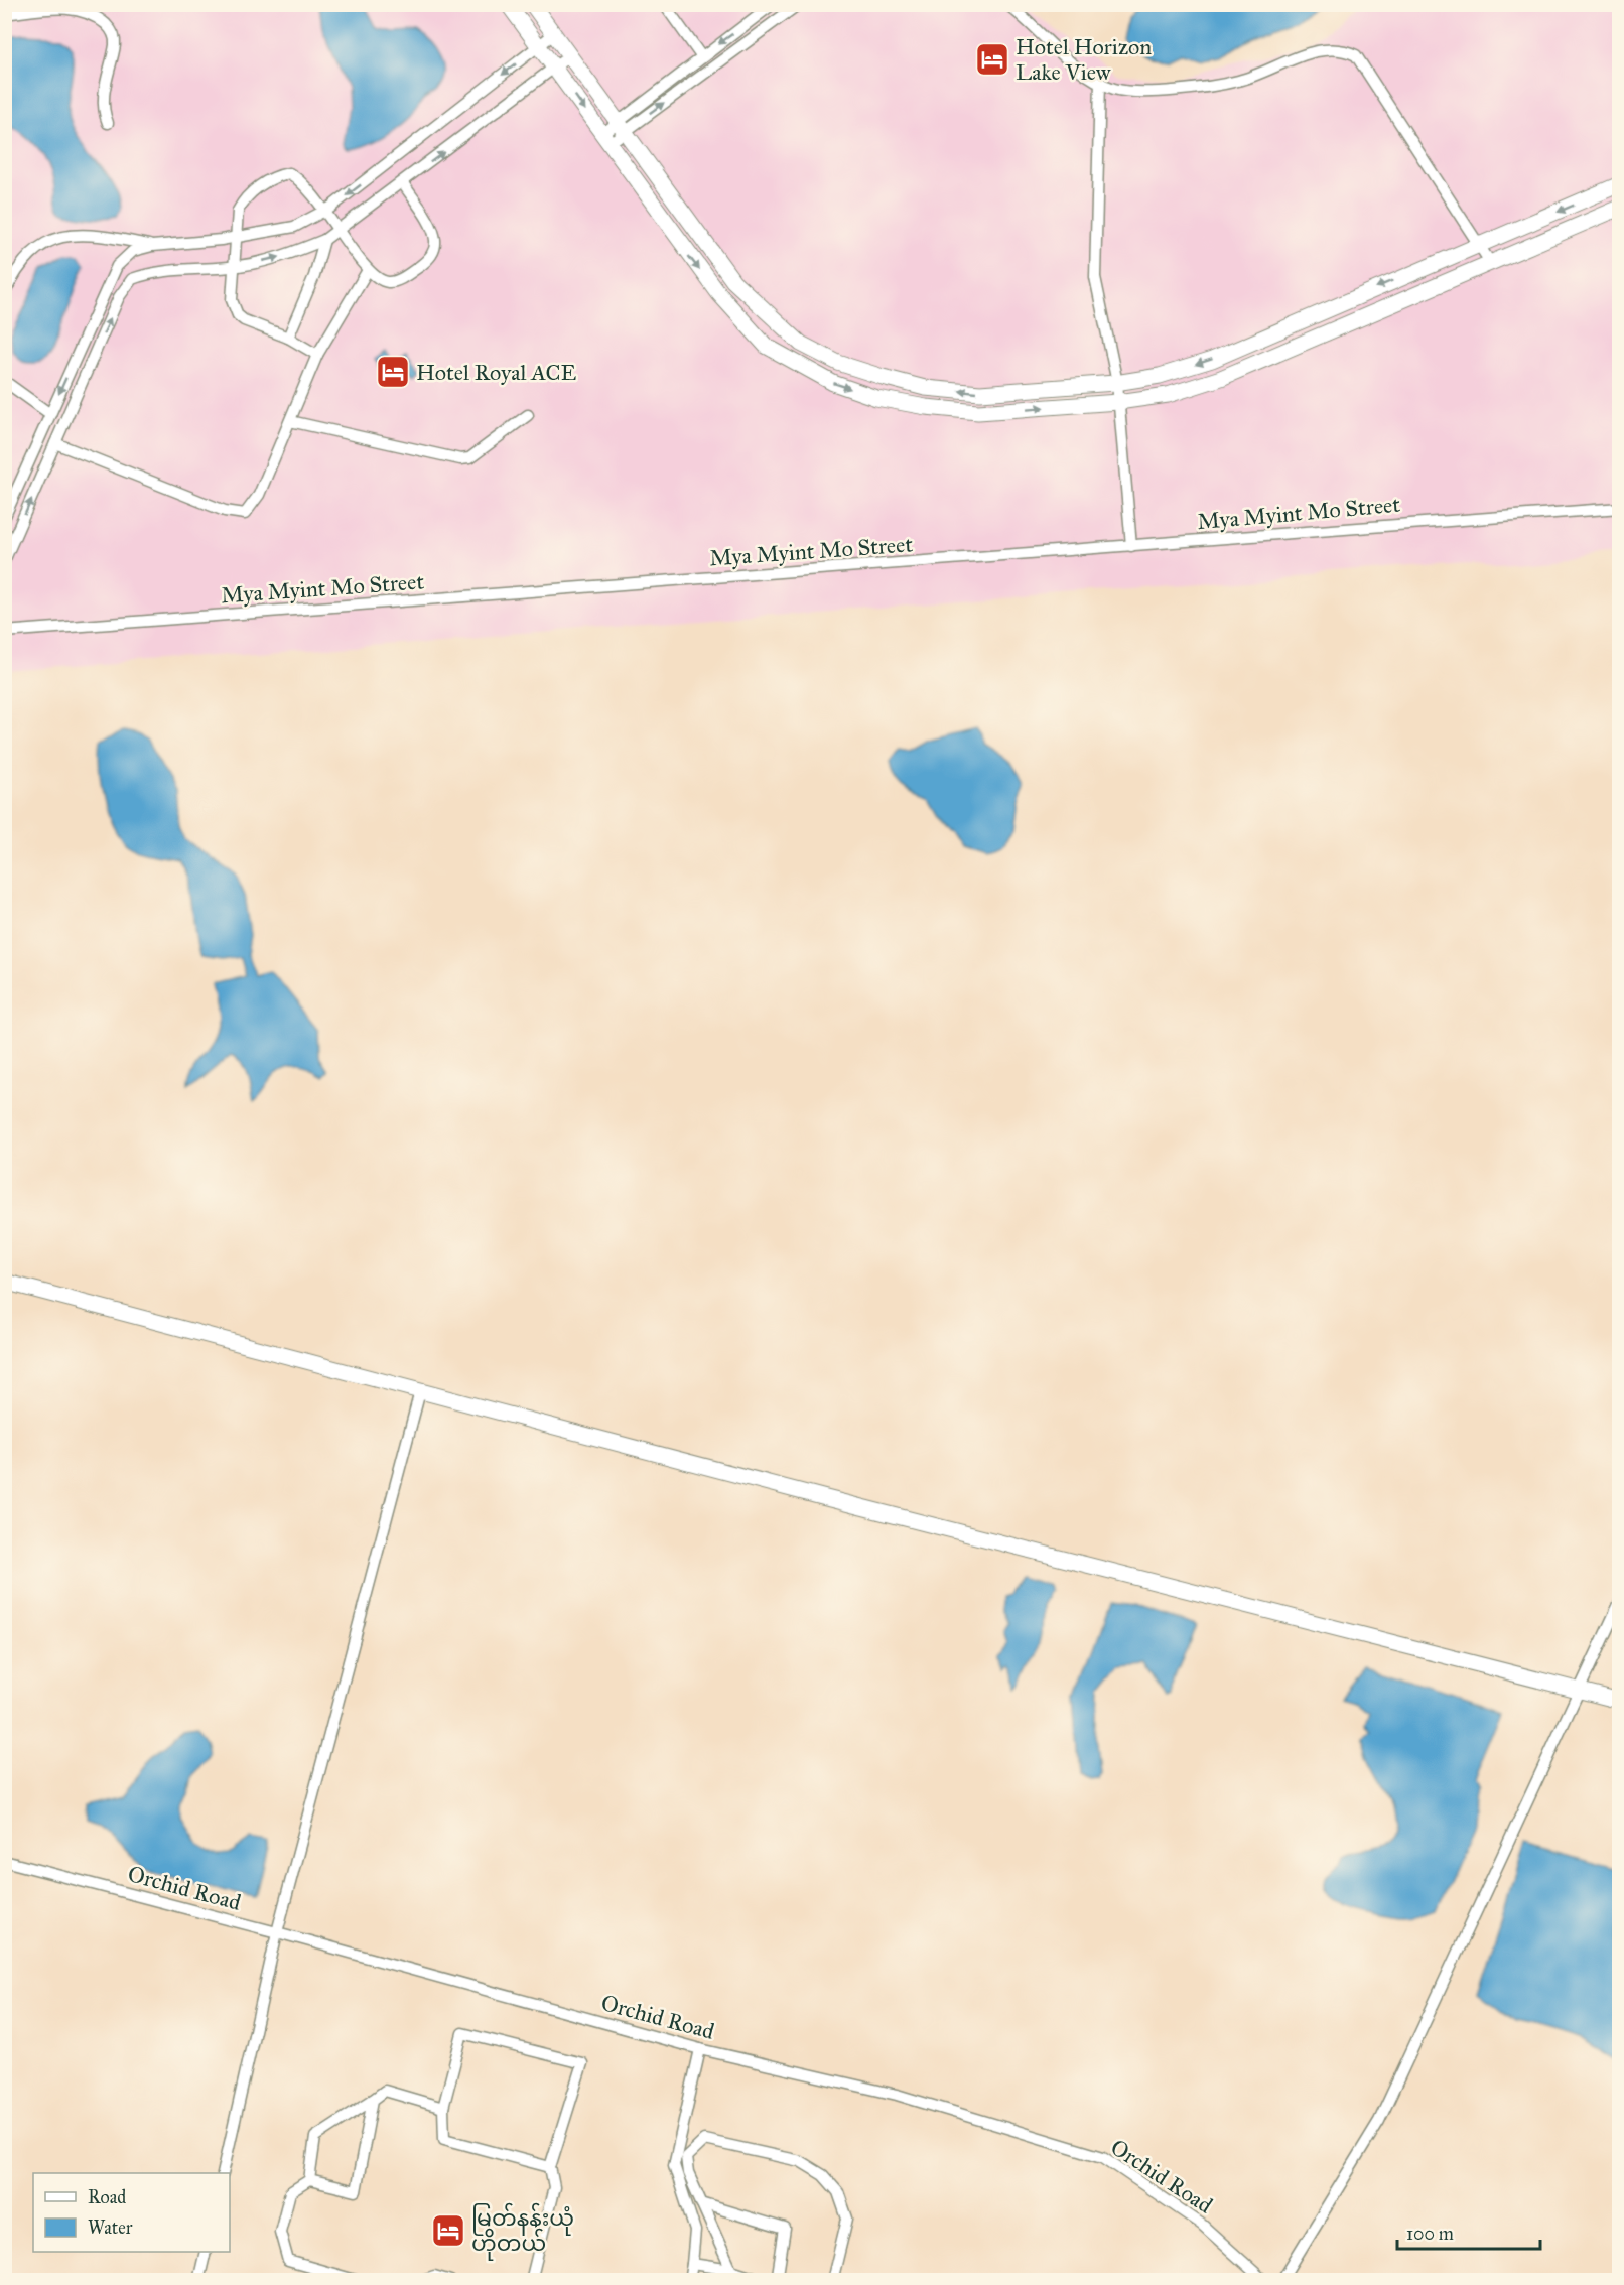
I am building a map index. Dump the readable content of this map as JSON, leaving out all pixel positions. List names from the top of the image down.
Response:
{
  "streets": {
    "street": ["Mya Myint Mo Street", "Orchid Road"]
  },
  "places": {
    "hotel": ["Hotel Horizon Lake View", "Hotel Royal ACE", "မြတ်နန်းယုံ ဟိုတယ်"]
  },
  "legend": ["Road", "Water"],
  "scale_bar": "100 m"
}
